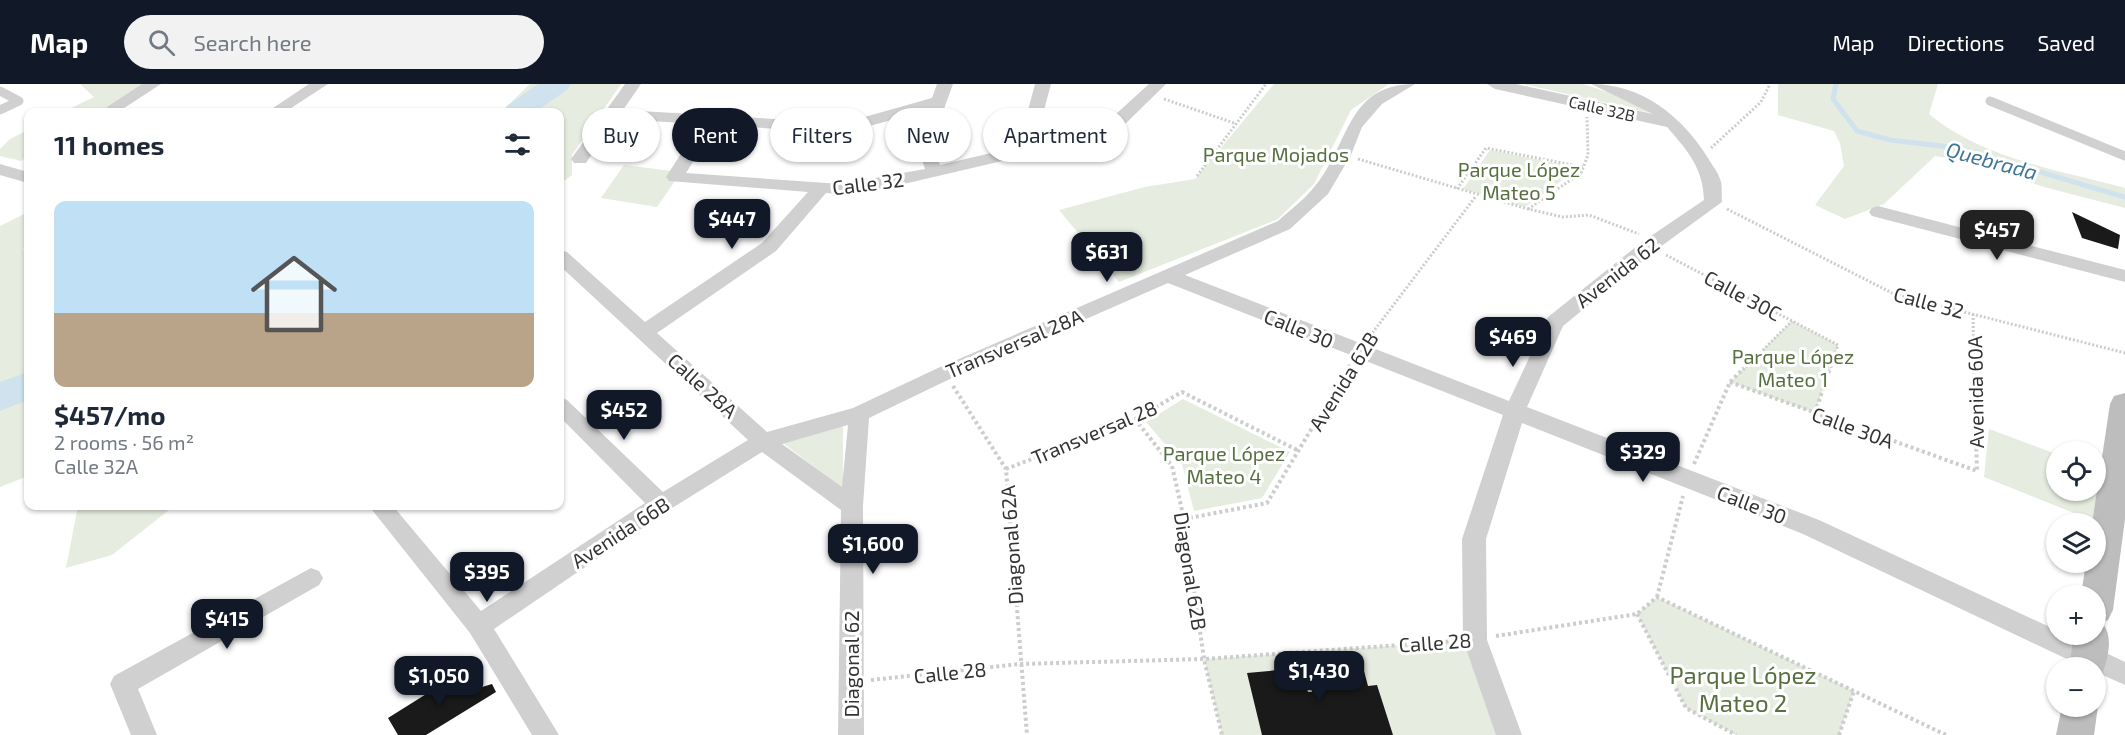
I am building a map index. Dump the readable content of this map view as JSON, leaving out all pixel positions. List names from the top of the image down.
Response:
{
  "streets": {
    "street": [
      "Calle 32B",
      "Calle 32",
      "Avenida 62",
      "Calle 30",
      "Transversal 28A",
      "Calle 28A",
      "Avenida 66B",
      "Diagonal 62"
    ],
    "path": [
      "Calle 30C",
      "Avenida 62B",
      "Avenida 60A",
      "Calle 30A",
      "Transversal 28",
      "Diagonal 62A",
      "Diagonal 62B",
      "Calle 28"
    ]
  },
  "crossings": [
    ["Calle 32", "Avenida 62"],
    ["Calle 32", "Avenida 60A"],
    ["Avenida 62", "Calle 30C"],
    ["Avenida 62", "Calle 30"],
    ["Avenida 62", "Calle 28"],
    ["Calle 30C", "Calle 30A"],
    ["Calle 30", "Transversal 28A"],
    ["Calle 30", "Avenida 62B"],
    ["Transversal 28A", "Calle 28A"],
    ["Transversal 28A", "Avenida 66B"],
    ["Transversal 28A", "Diagonal 62A"],
    ["Transversal 28A", "Diagonal 62"],
    ["Avenida 62B", "Transversal 28"],
    ["Avenida 62B", "Diagonal 62B"],
    ["Calle 28A", "Avenida 66B"],
    ["Calle 28A", "Diagonal 62"],
    ["Avenida 60A", "Calle 30A"],
    ["Transversal 28", "Diagonal 62A"],
    ["Transversal 28", "Diagonal 62B"],
    ["Diagonal 62A", "Calle 28"],
    ["Diagonal 62B", "Calle 28"],
    ["Calle 28", "Diagonal 62"]
  ],
  "water": ["Quebrada"],
  "parks": [
    "Parque Mojados",
    "Parque López Mateo 5",
    "Parque López Mateo 1",
    "Parque López Mateo 4",
    "Parque López Mateo 2"
  ],
  "page": {
    "header": "Map",
    "search": "Search here",
    "nav": ["Map", "Directions", "Saved"],
    "chip": [
      "Buy",
      "Rent",
      "Filters",
      "New",
      "Apartment"
    ],
    "heading": "11 homes",
    "list": [
      {
        "name": "$457/mo",
        "note": "2 rooms · 56 m² · Calle 32A"
      }
    ],
    "price": [
      "$447",
      "$457",
      "$631",
      "$469",
      "$452",
      "$329",
      "$1,600",
      "$395",
      "$415",
      "$1,430",
      "$1,050"
    ],
    "map_buttons": ["+", "−"]
  }
}
